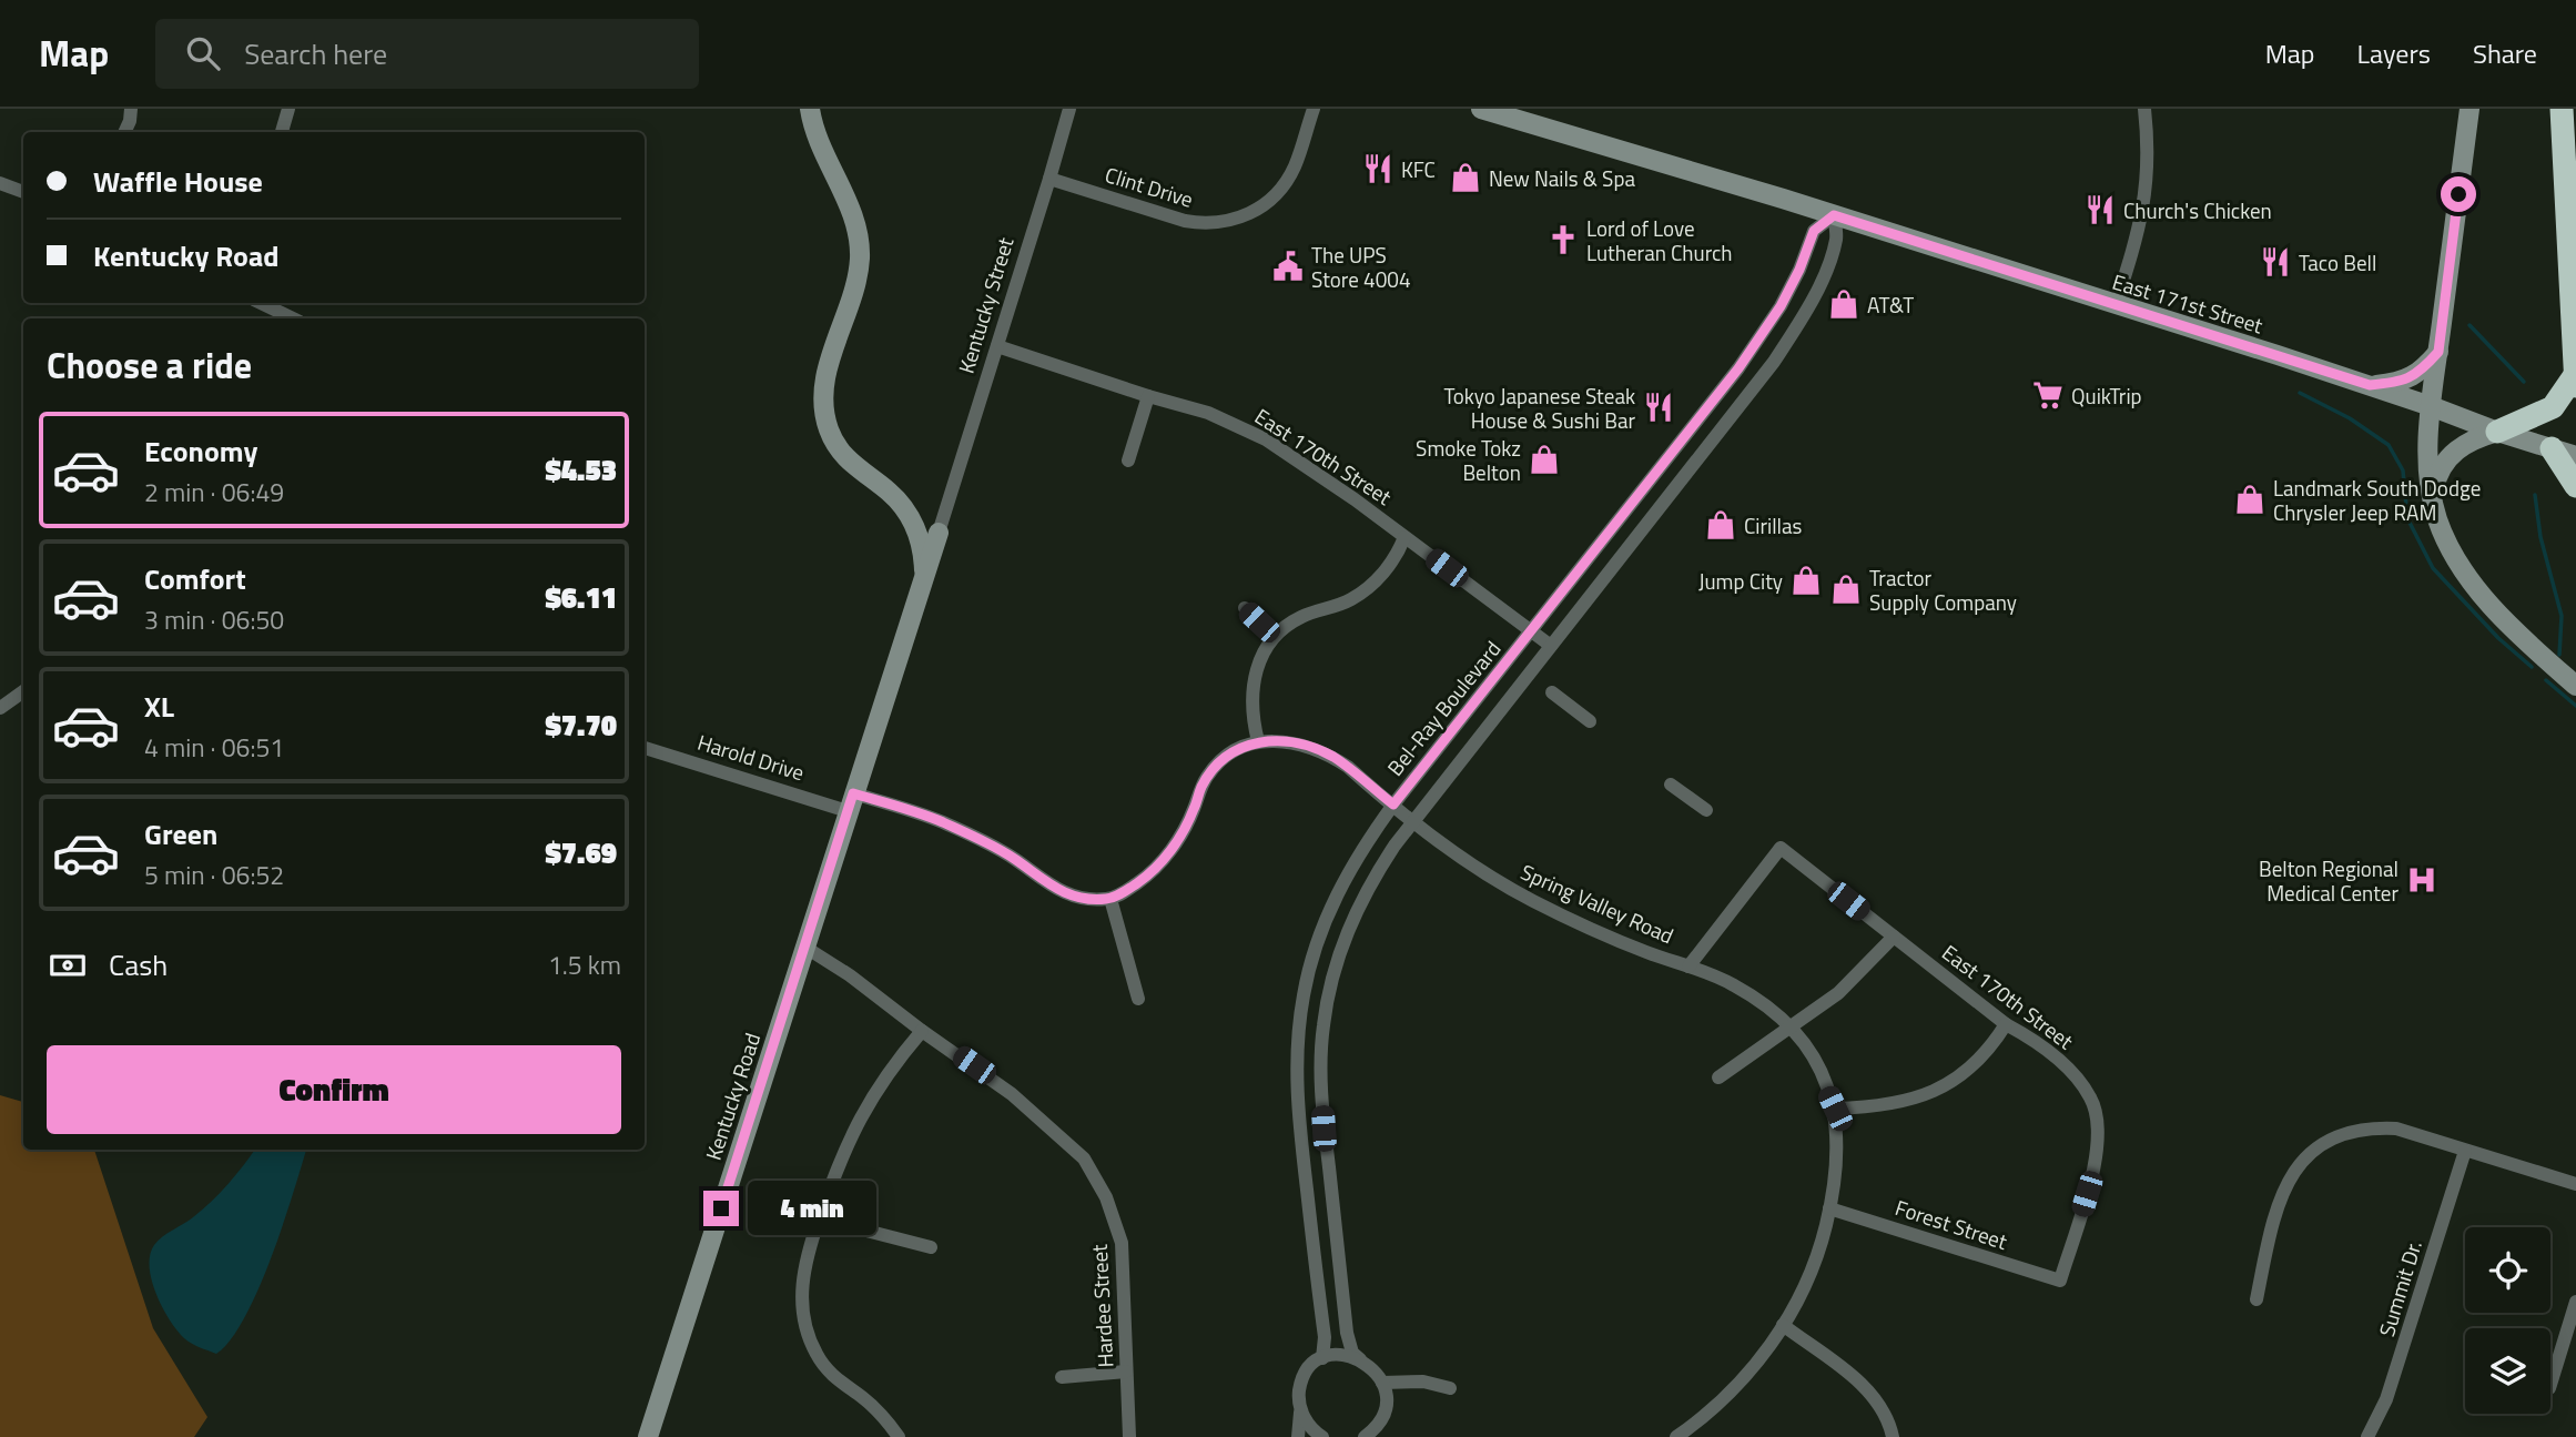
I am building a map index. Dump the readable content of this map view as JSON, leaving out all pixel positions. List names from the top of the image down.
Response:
{
  "streets": {
    "street": [
      "Clint Drive",
      "East 171st Street",
      "Kentucky Street",
      "East 170th Street",
      "Bel-Ray Boulevard",
      "Harold Drive",
      "Spring Valley Road",
      "Kentucky Road",
      "Forest Street",
      "Summit Dr.",
      "Hardee Street"
    ]
  },
  "crossings": [
    ["Clint Drive", "Kentucky Street"],
    ["East 171st Street", "Bel-Ray Boulevard"],
    ["Kentucky Street", "East 170th Street"],
    ["East 170th Street", "Bel-Ray Boulevard"],
    ["East 170th Street", "Spring Valley Road"],
    ["East 170th Street", "Forest Street"],
    ["Bel-Ray Boulevard", "Spring Valley Road"],
    ["Spring Valley Road", "Forest Street"],
    ["Kentucky Road", "Hardee Street"]
  ],
  "places": {
    "restaurant": [
      "KFC",
      "Church's Chicken",
      "Taco Bell",
      "Tokyo Japanese Steak House & Sushi Bar"
    ],
    "shop": [
      "New Nails & Spa",
      "AT&T",
      "Smoke Tokz Belton",
      "Landmark South Dodge Chrysler Jeep RAM",
      "Cirillas",
      "Jump City",
      "Tractor Supply Company"
    ],
    "church": ["Lord of Love Lutheran Church"],
    "public building": ["The UPS Store 4004"],
    "supermarket": ["QuikTrip"],
    "hospital": ["Belton Regional Medical Center"]
  },
  "page": {
    "header": "Map",
    "search": "Search here",
    "nav": ["Map", "Layers", "Share"],
    "banner": ["Waffle House", "Kentucky Road"],
    "heading": "Choose a ride",
    "list": [
      {
        "name": "Economy",
        "note": "2 min · 06:49",
        "value": "$4.53"
      },
      {
        "name": "Comfort",
        "note": "3 min · 06:50",
        "value": "$6.11"
      },
      {
        "name": "XL",
        "note": "4 min · 06:51",
        "value": "$7.70"
      },
      {
        "name": "Green",
        "note": "5 min · 06:52",
        "value": "$7.69"
      }
    ],
    "pay": ["Cash", "1.5 km"],
    "buttons": "Confirm",
    "bubble": "4 min"
  }
}
